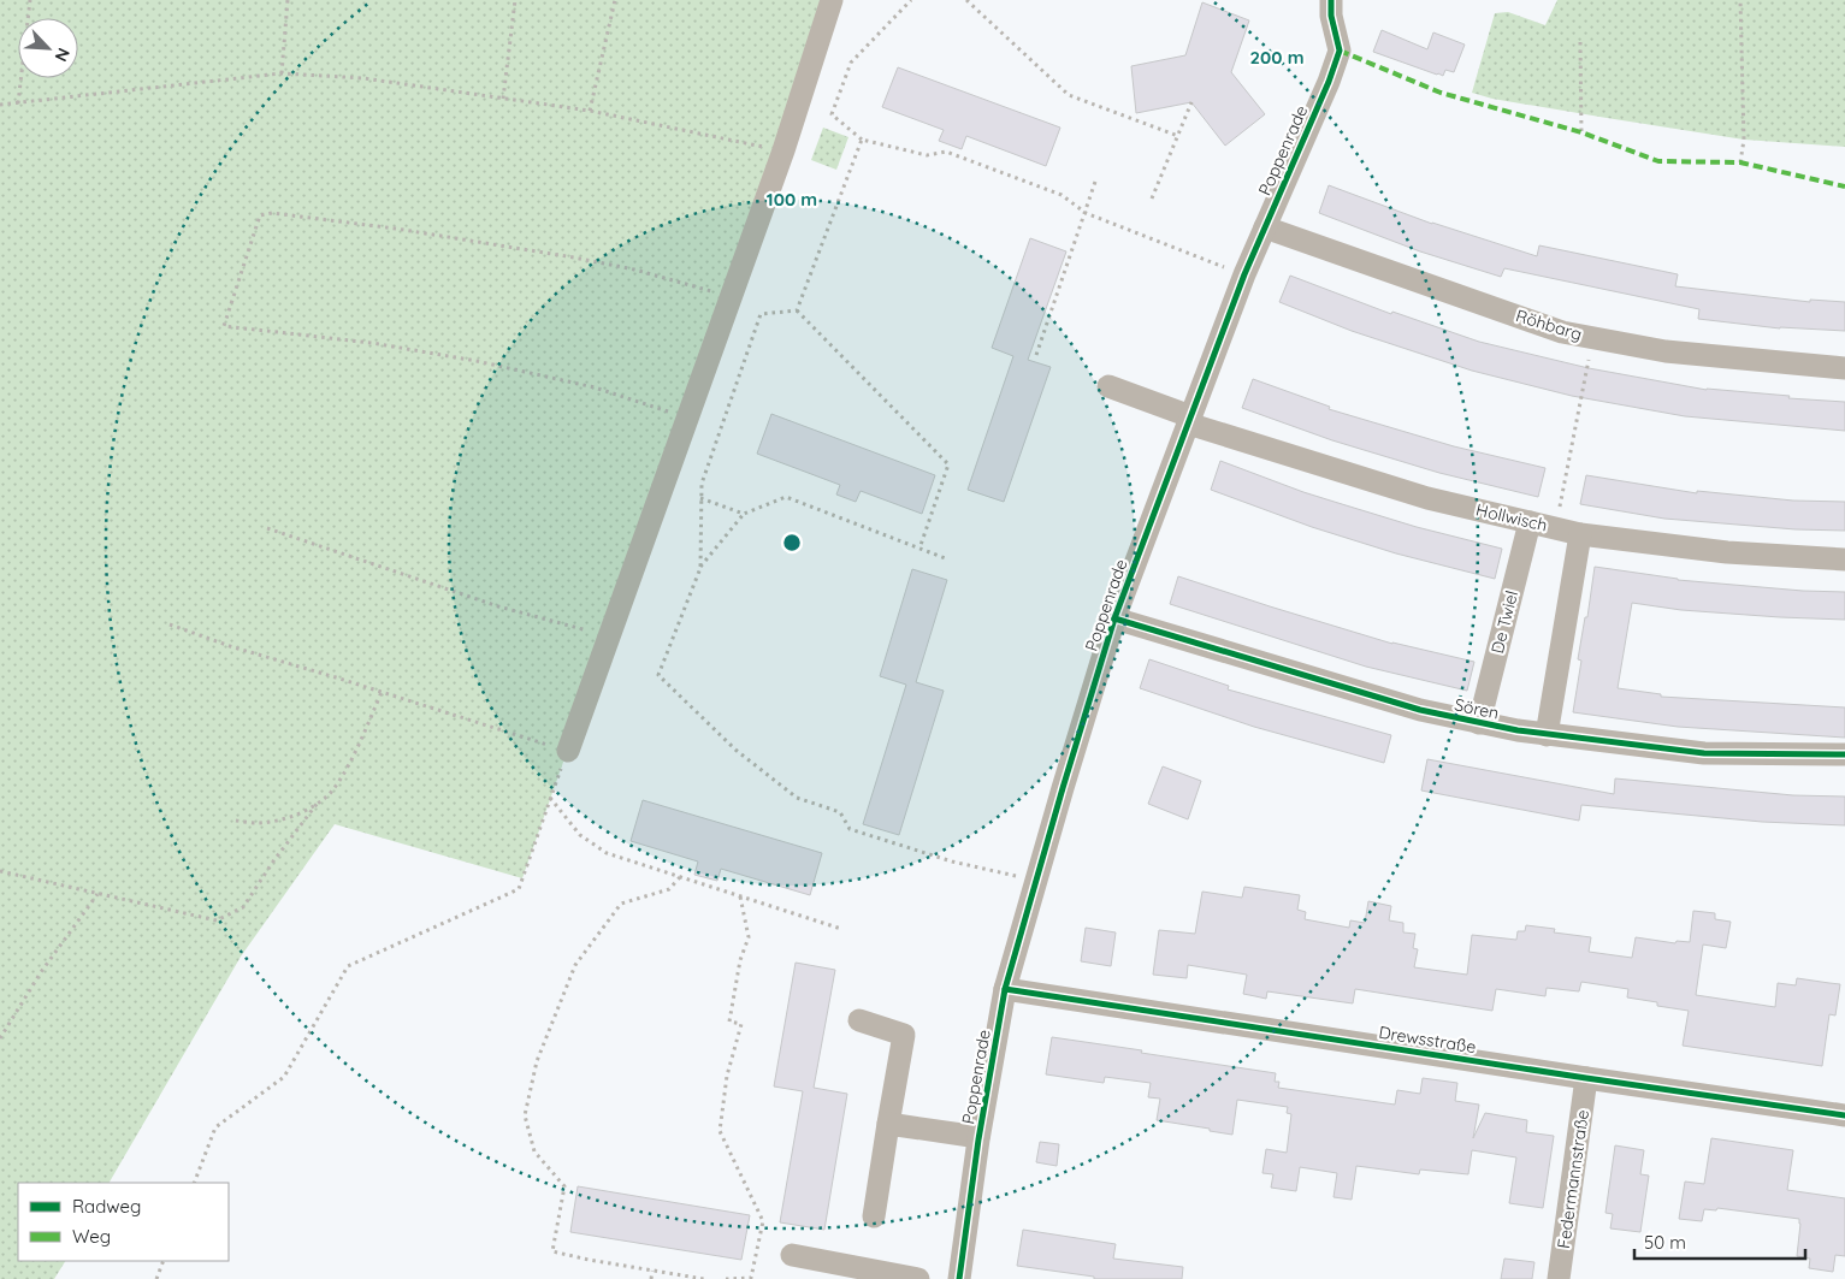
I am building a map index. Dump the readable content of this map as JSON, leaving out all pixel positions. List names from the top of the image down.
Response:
{
  "streets": {
    "street": [
      "Poppenrade",
      "Röhbarg",
      "Hollwisch",
      "De Twiel",
      "Sören",
      "Drewsstraße",
      "Federmannstraße"
    ]
  },
  "crossings": [
    ["Poppenrade", "Röhbarg"],
    ["Poppenrade", "Hollwisch"],
    ["Poppenrade", "Sören"],
    ["Poppenrade", "Drewsstraße"],
    ["Hollwisch", "De Twiel"],
    ["De Twiel", "Sören"],
    ["Drewsstraße", "Federmannstraße"]
  ],
  "legend": ["Radweg", "Weg"],
  "scale_bar": "50 m",
  "north": "bottom right",
  "rings": ["200 m", "100 m"]
}
